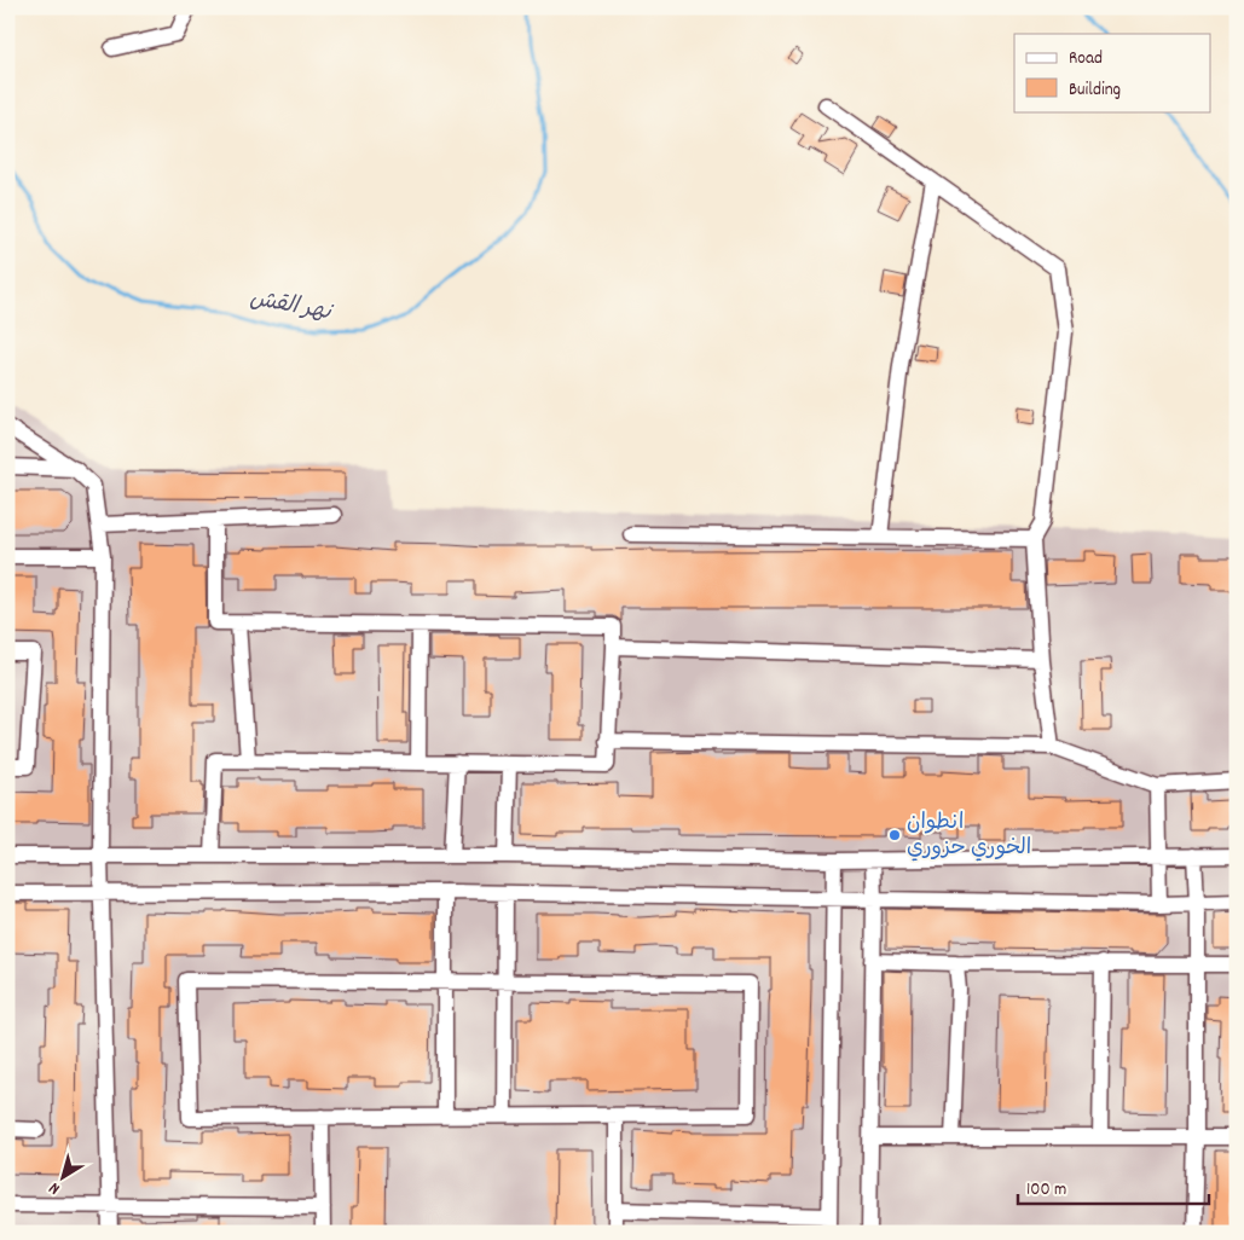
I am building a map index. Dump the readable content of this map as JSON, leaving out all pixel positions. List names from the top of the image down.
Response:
{
  "water": ["نهر القش"],
  "places": ["انطوان الخوري حزوري"],
  "legend": ["Road", "Building"],
  "scale_bar": "100 m",
  "north": "bottom left"
}
